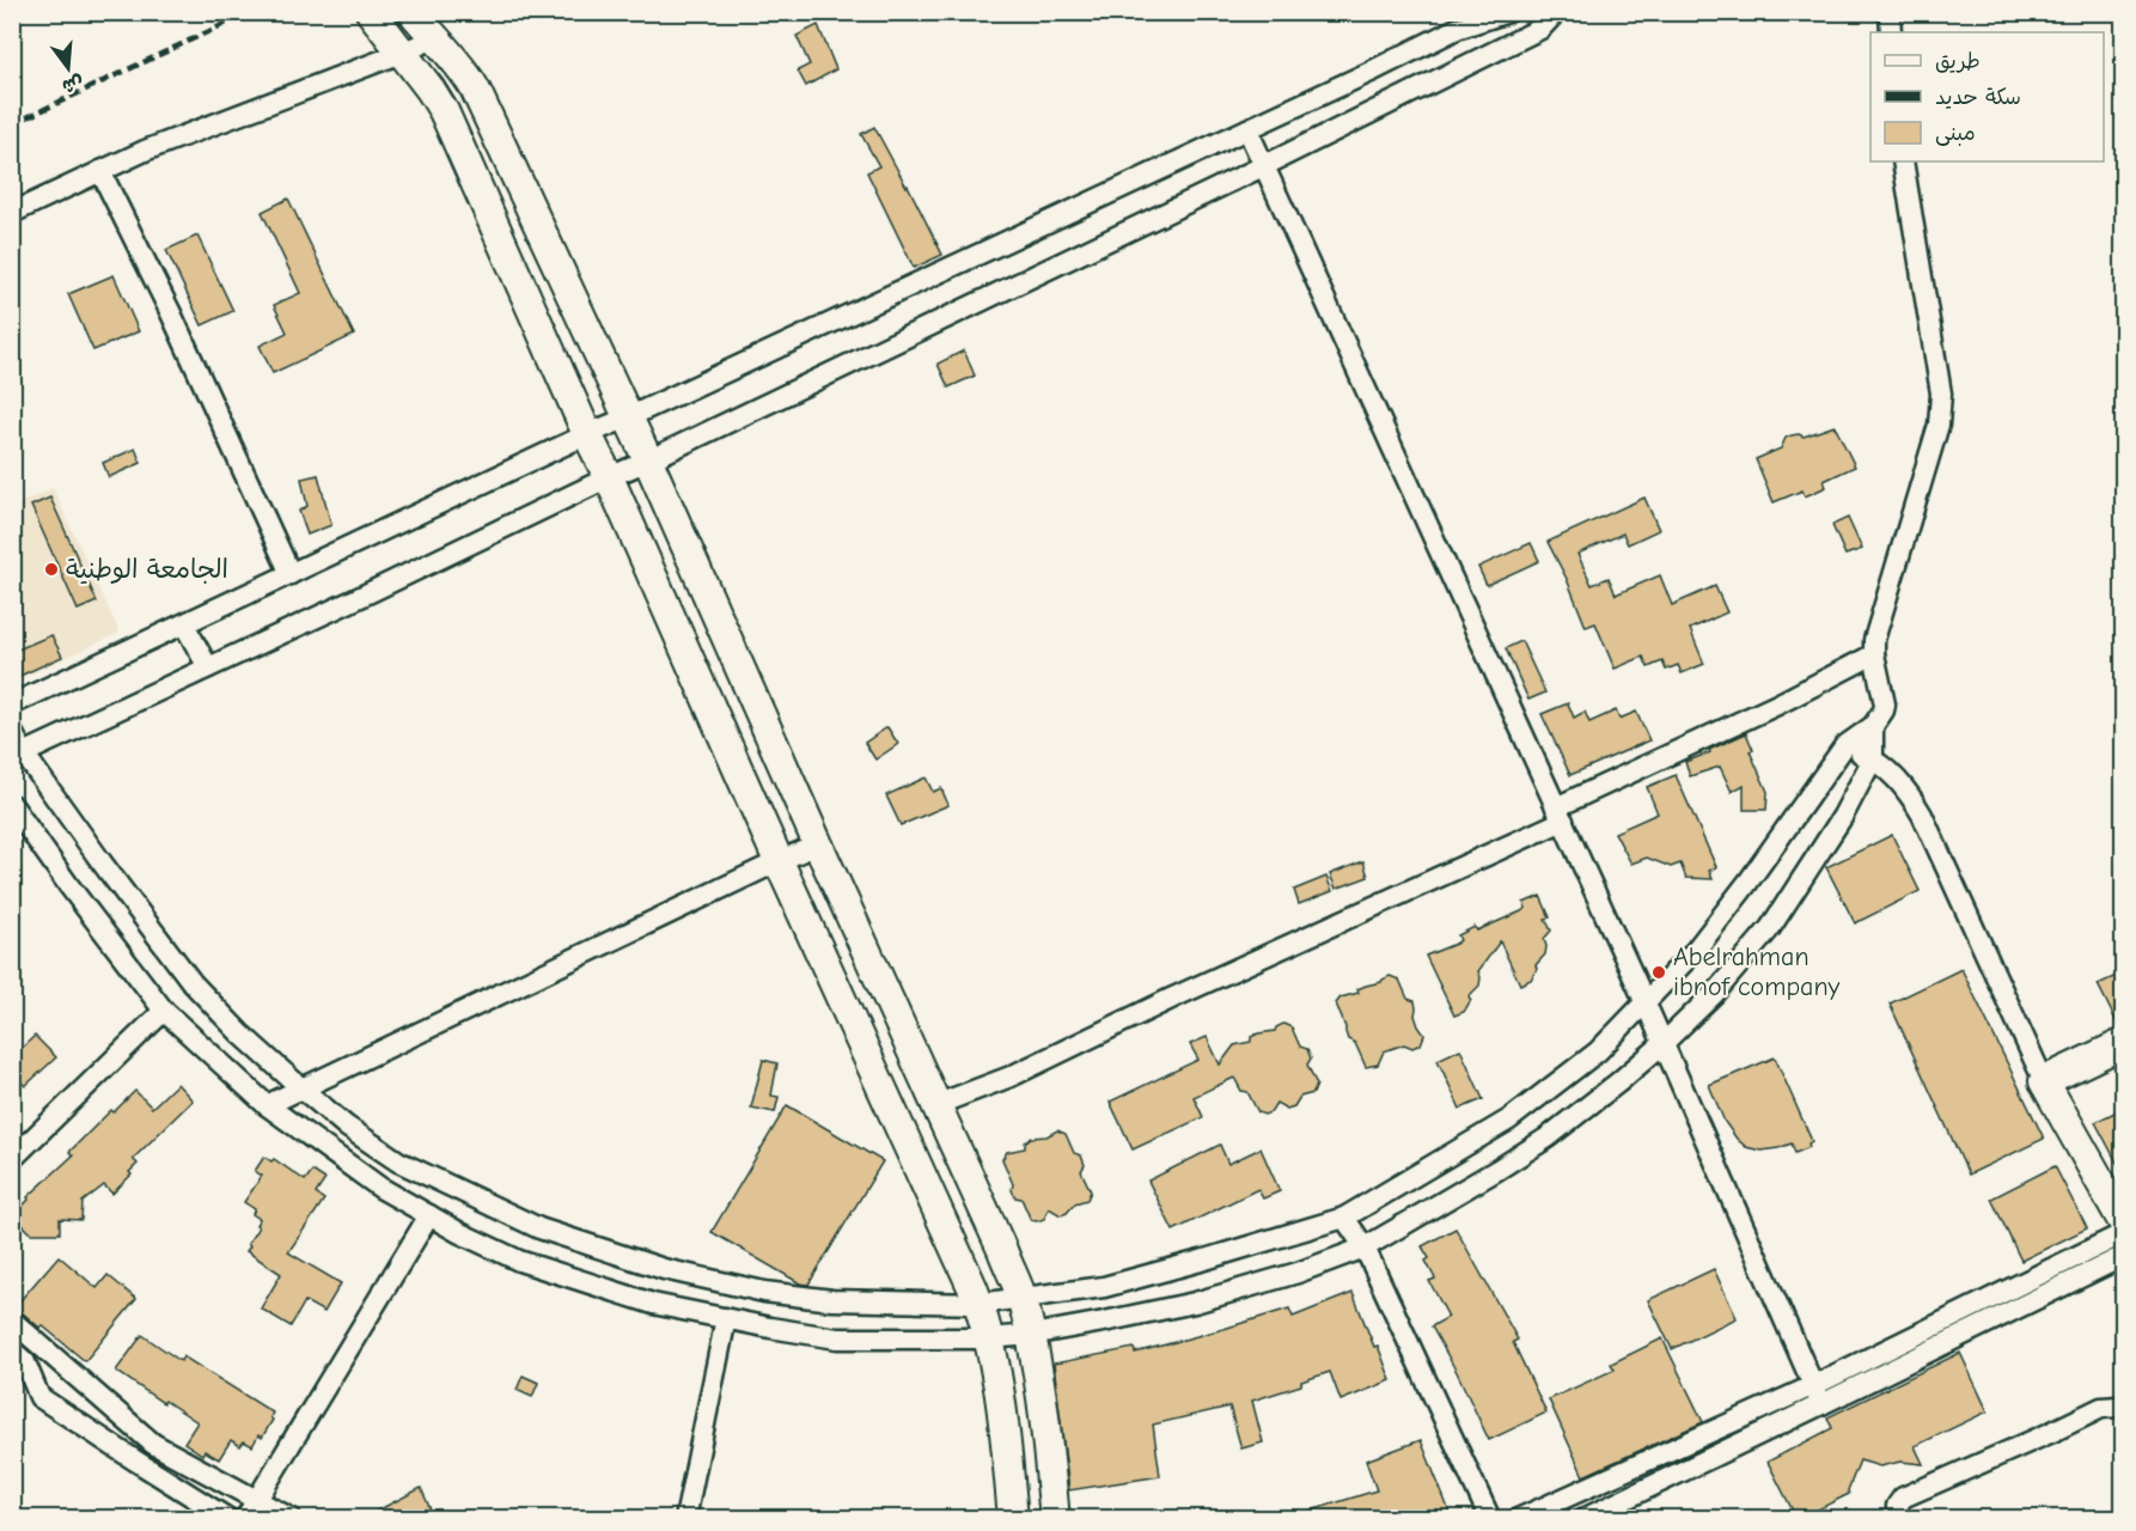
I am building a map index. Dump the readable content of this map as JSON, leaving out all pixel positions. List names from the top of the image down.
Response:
{
  "places": ["الجامعة الوطنية", "Abelrahman ibnof company"],
  "legend": ["طريق", "سكة حديد", "مبنى"],
  "north": "bottom"
}
